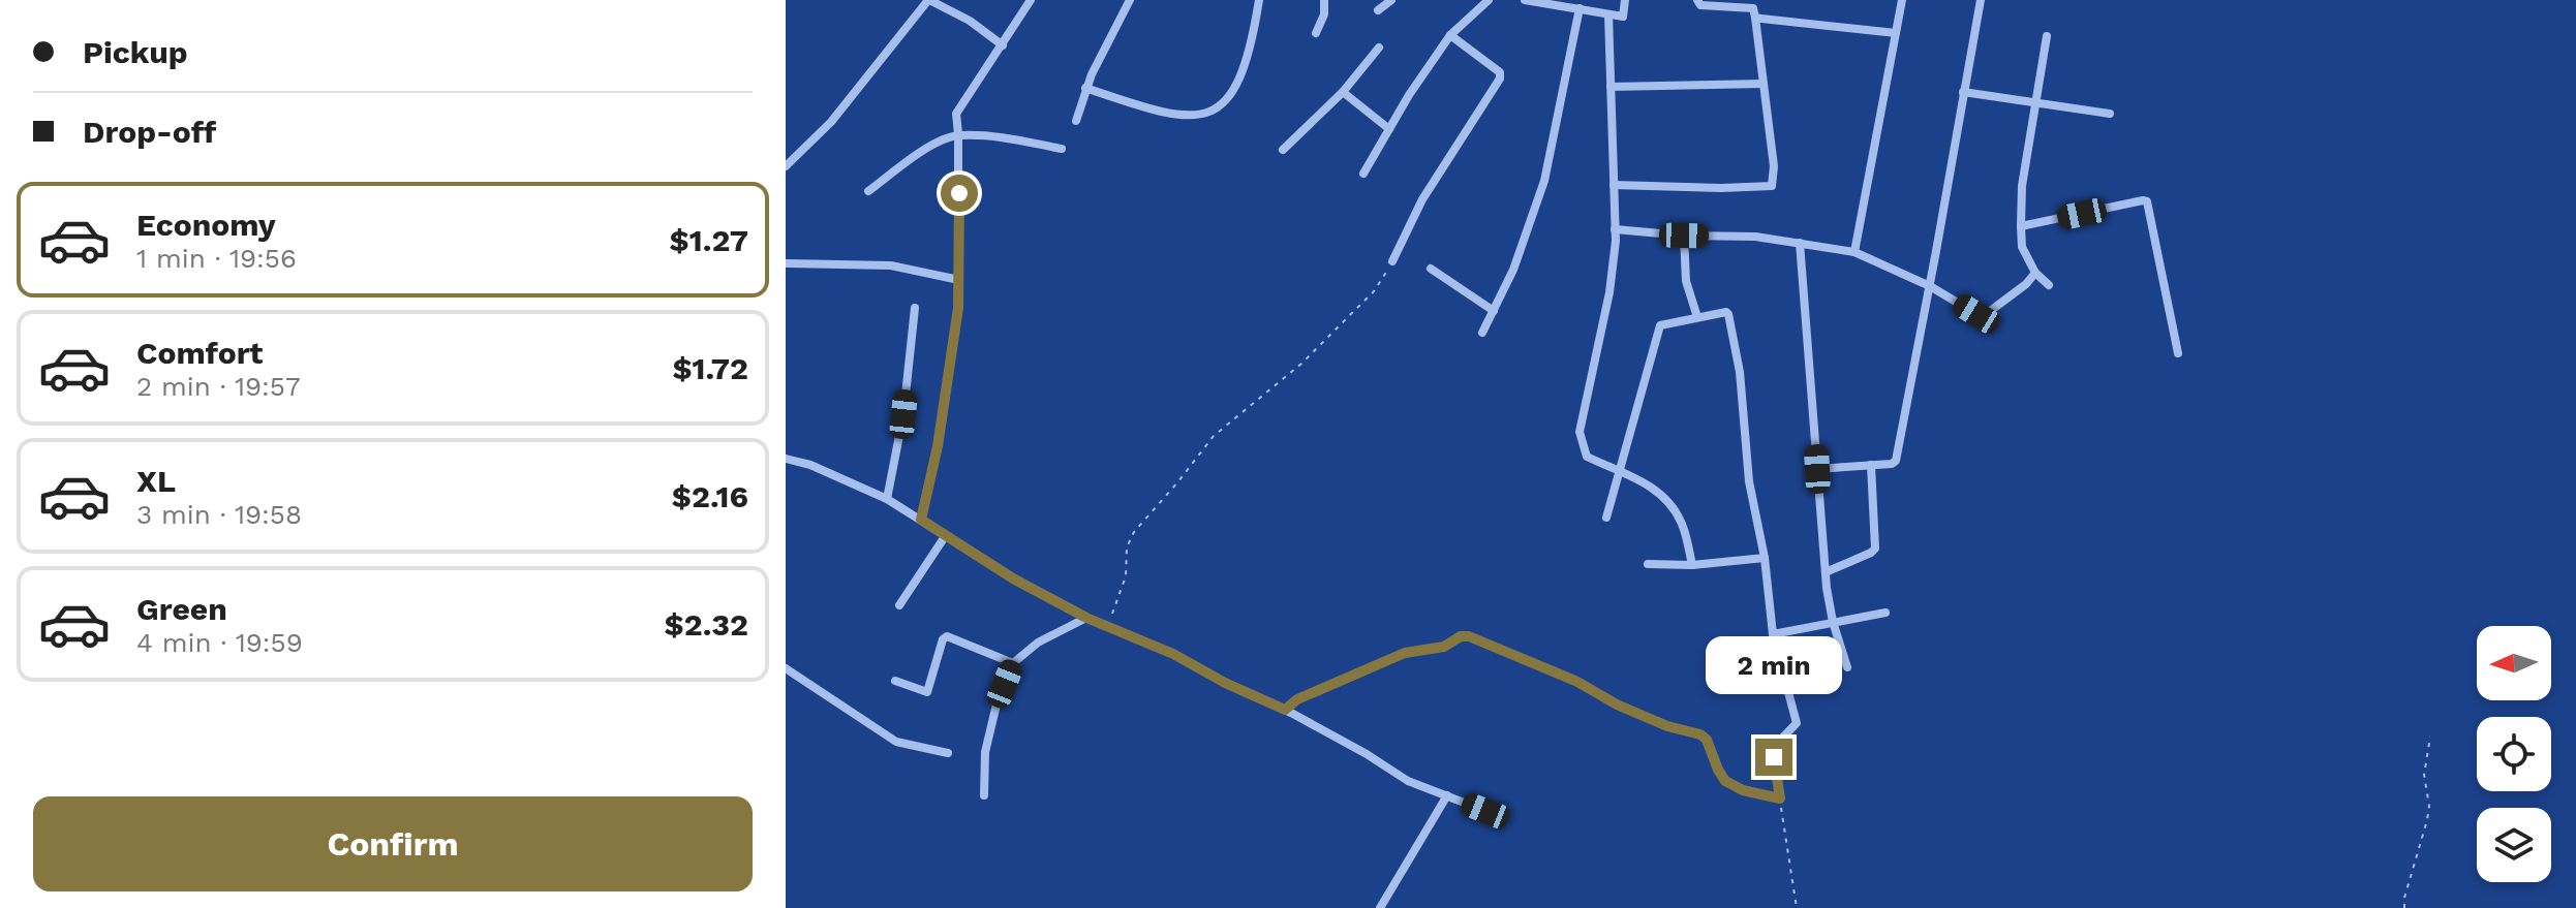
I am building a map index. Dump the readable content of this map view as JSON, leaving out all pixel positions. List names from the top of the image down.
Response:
{
  "north": "left",
  "page": {
    "banner": ["Pickup", "Drop-off"],
    "list": [
      {
        "name": "Economy",
        "note": "1 min · 19:56",
        "value": "$1.27"
      },
      {
        "name": "Comfort",
        "note": "2 min · 19:57",
        "value": "$1.72"
      },
      {
        "name": "XL",
        "note": "3 min · 19:58",
        "value": "$2.16"
      },
      {
        "name": "Green",
        "note": "4 min · 19:59",
        "value": "$2.32"
      }
    ],
    "bubble": "2 min",
    "buttons": "Confirm"
  }
}
